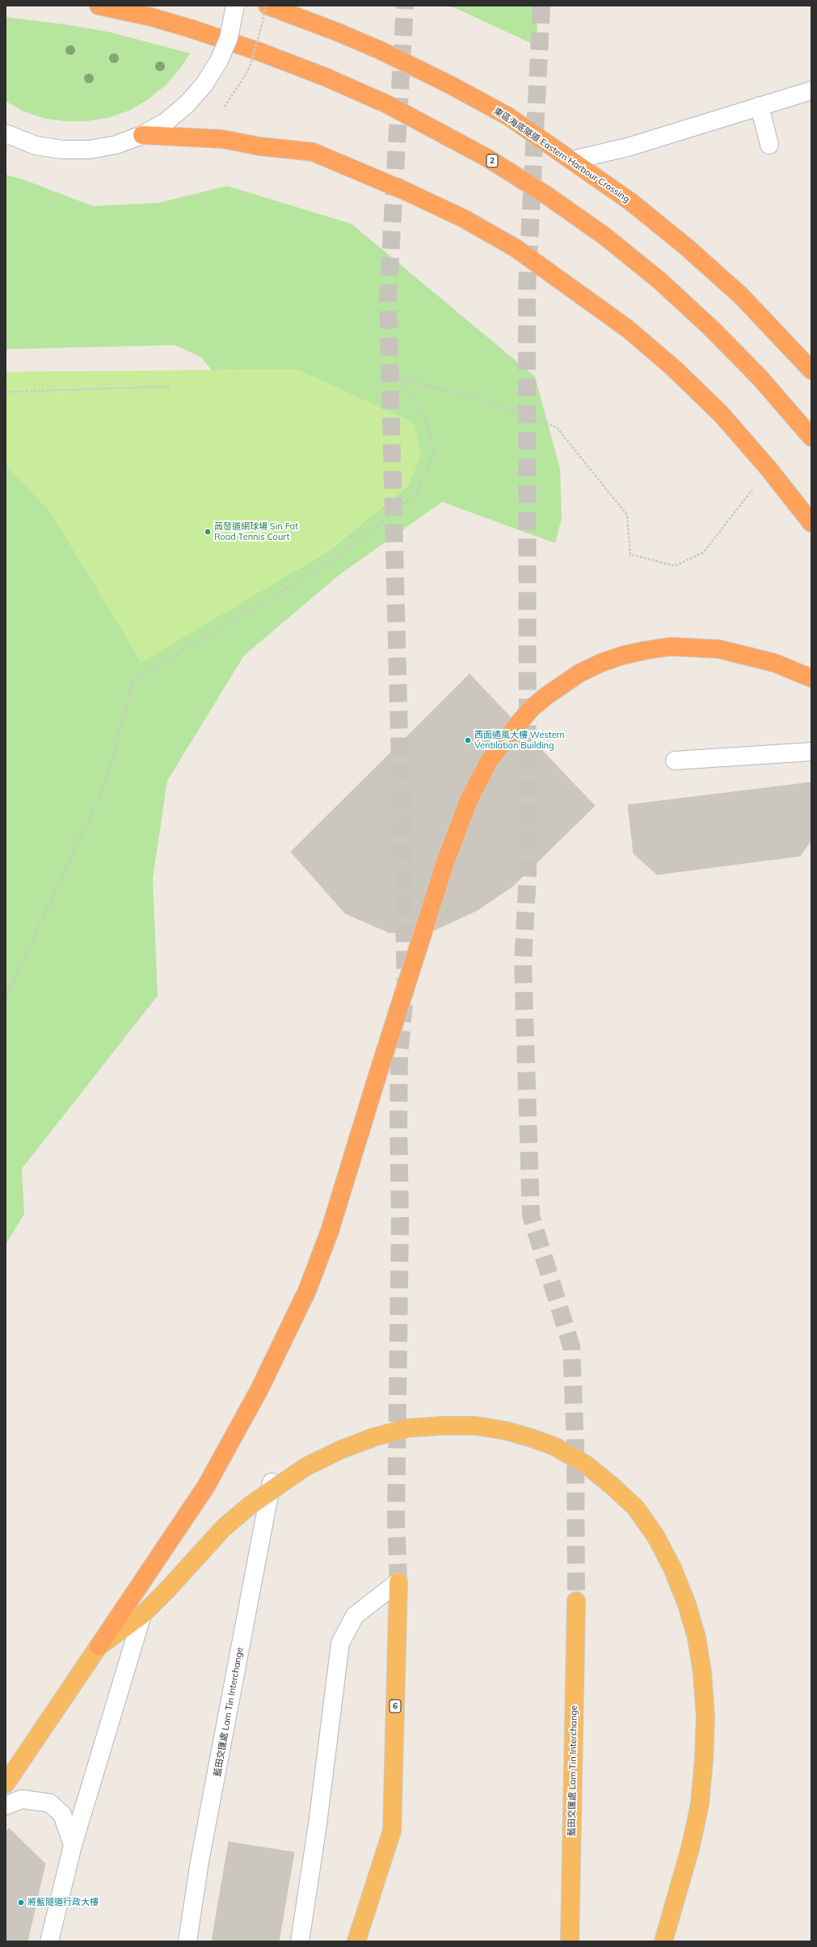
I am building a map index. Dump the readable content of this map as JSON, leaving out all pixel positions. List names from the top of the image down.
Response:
{
  "streets": {
    "highway": [
      "東區海底隧道 Eastern Harbour Crossing",
      "2",
      "6",
      "藍田交匯處 Lam Tin Interchange"
    ]
  },
  "places": ["茜發道網球場 Sin Fat Road Tennis Court", "西面通風大樓 Western Ventilation Building", "將藍隧道行政大樓"]
}
